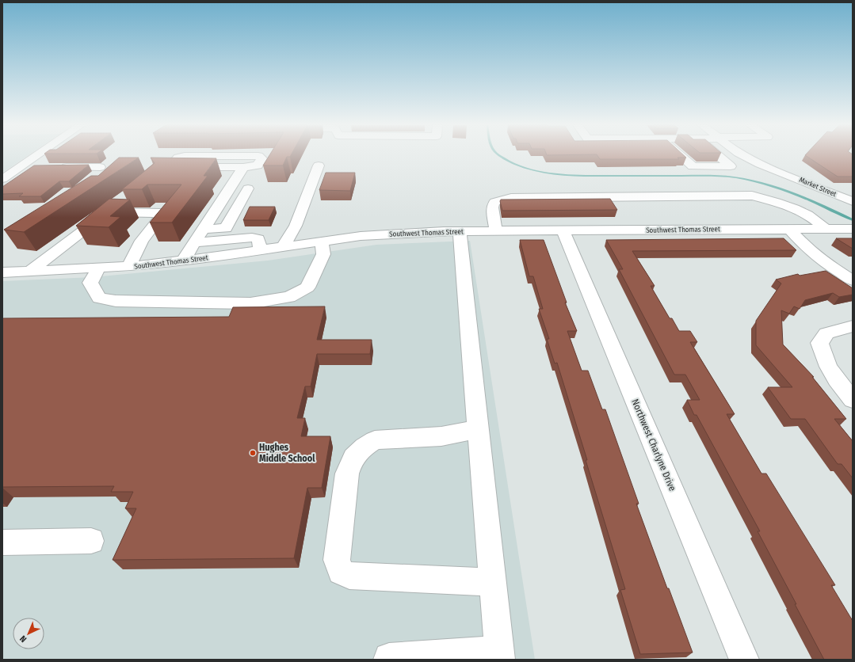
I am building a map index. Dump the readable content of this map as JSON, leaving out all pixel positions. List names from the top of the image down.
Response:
{
  "streets": {
    "street": ["Market Street", "Southwest Thomas Street", "Northwest Charlyne Drive"]
  },
  "crossings": [
    ["Southwest Thomas Street", "Northwest Charlyne Drive"]
  ],
  "places": ["Hughes Middle School"],
  "north": "bottom left"
}
